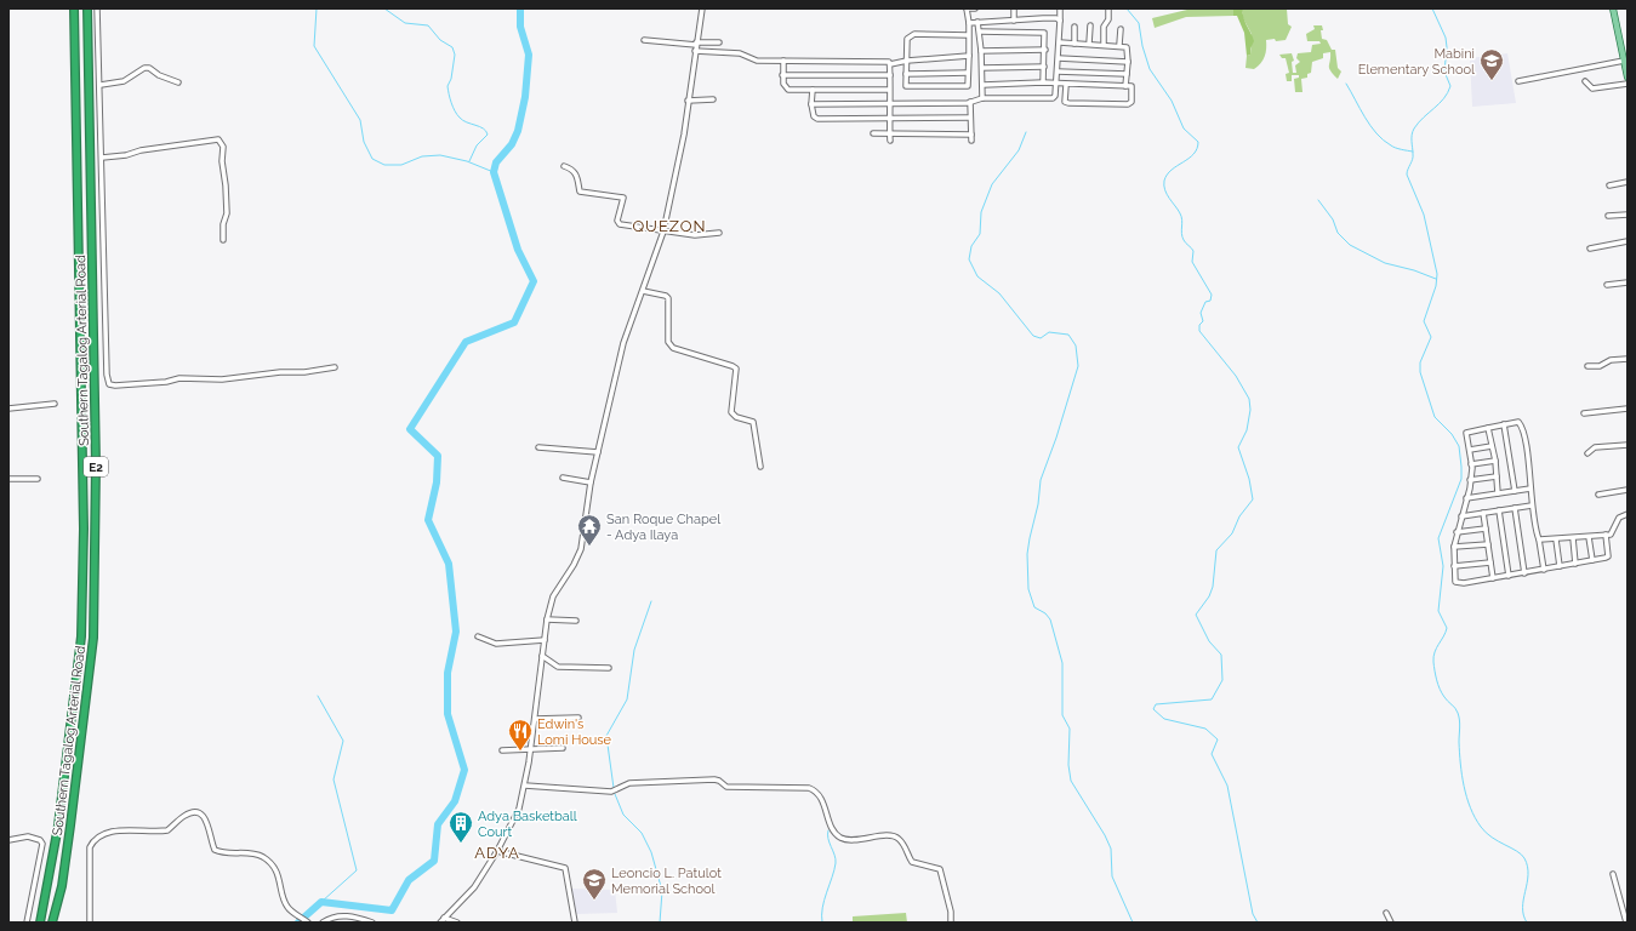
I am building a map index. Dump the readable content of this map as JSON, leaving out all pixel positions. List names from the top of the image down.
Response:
{
  "streets": {
    "highway": ["Southern Tagalog Arterial Road", "E2"]
  },
  "districts": ["QUEZON", "ADYA"],
  "places": {
    "school or university": ["Mabini Elementary School", "Leoncio L. Patulot Memorial School"],
    "temple": ["San Roque Chapel - Adya Ilaya"],
    "restaurant": ["Edwin's Lomi House"],
    "building": ["Adya Basketball Court"]
  }
}
